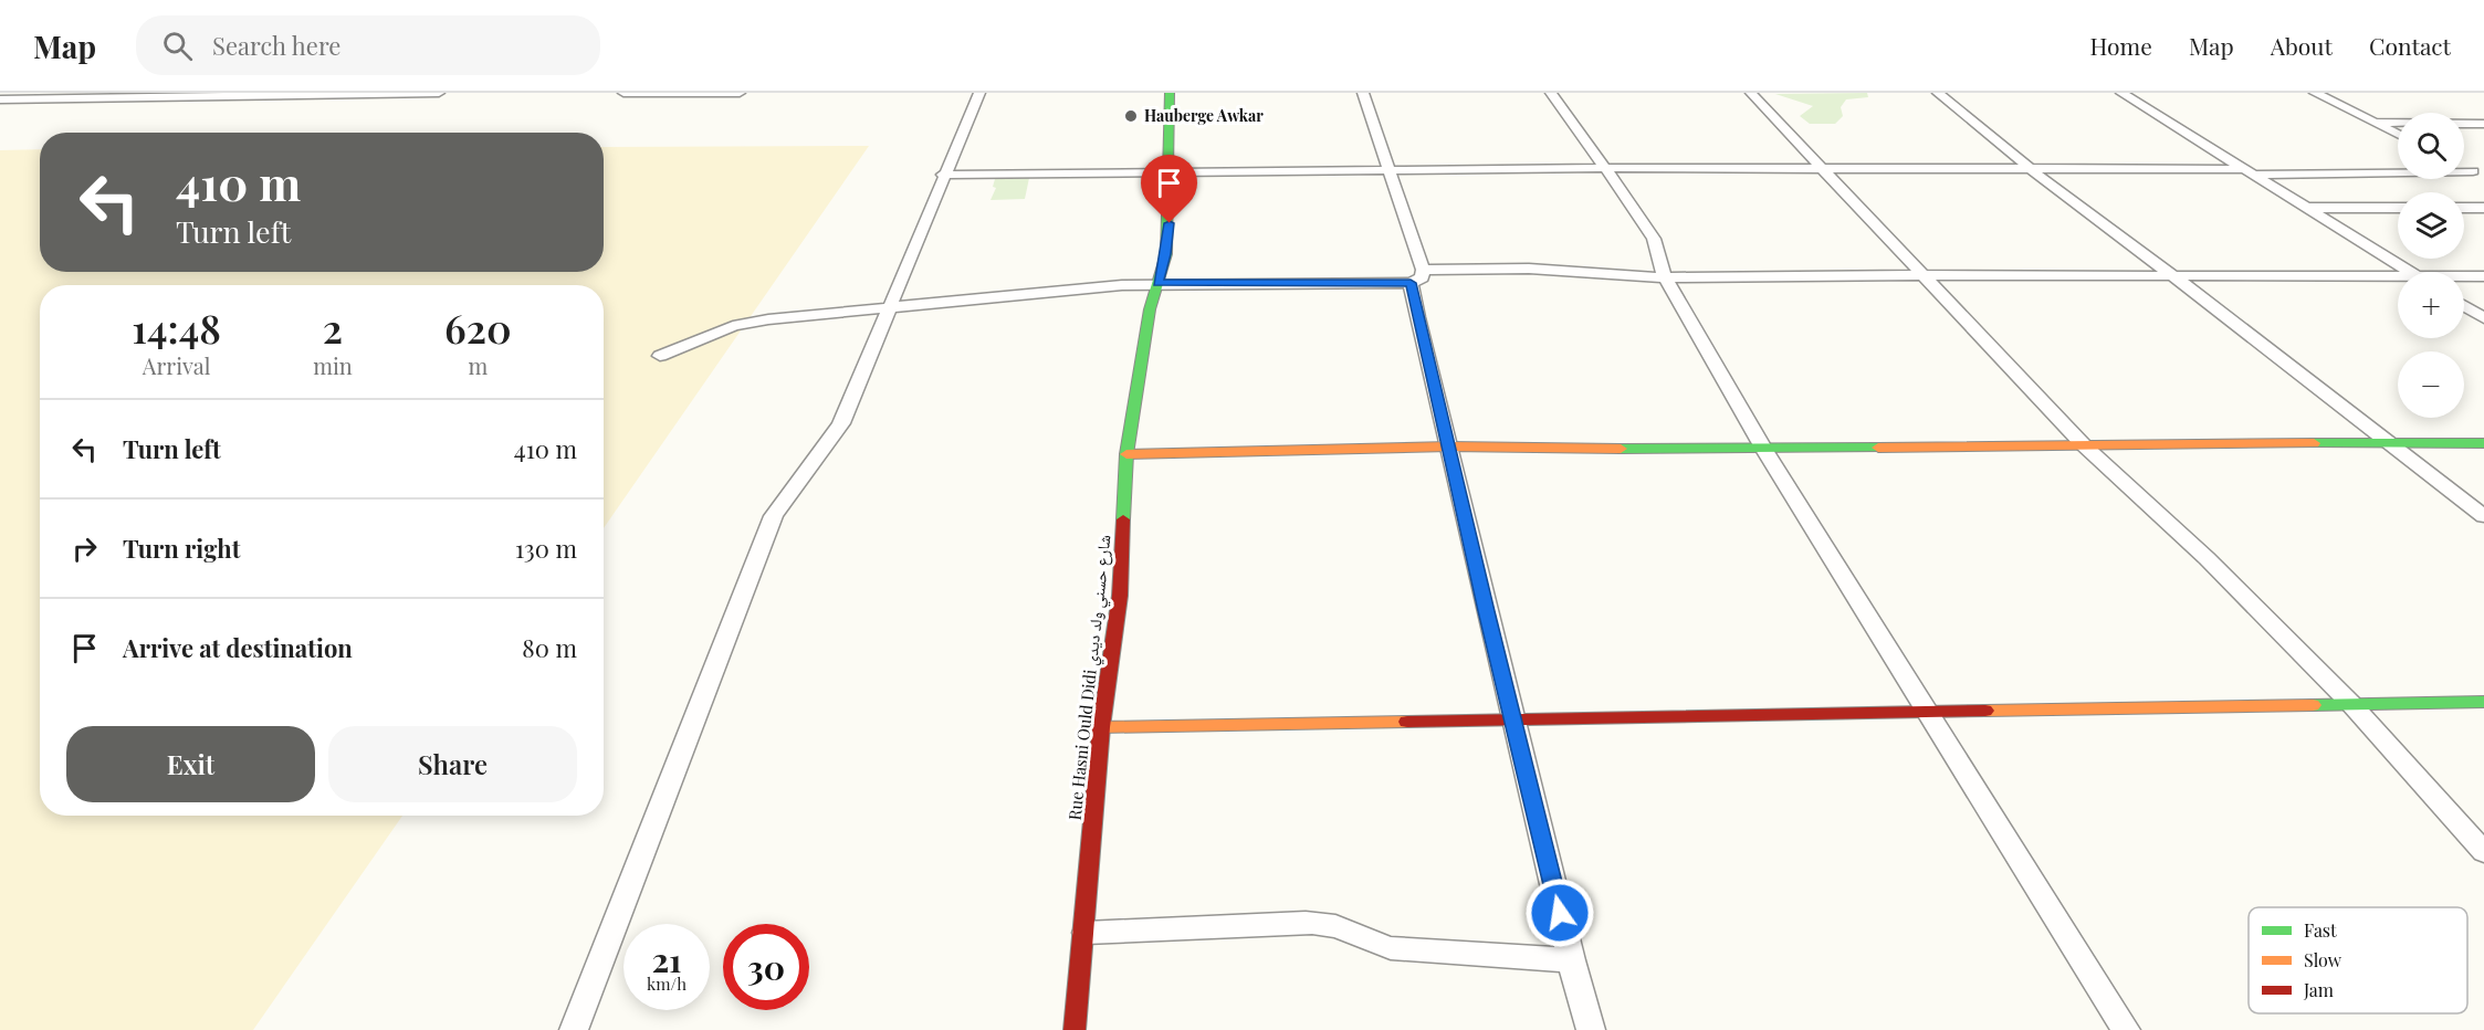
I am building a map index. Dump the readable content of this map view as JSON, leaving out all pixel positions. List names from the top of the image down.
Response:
{
  "streets": {
    "street": ["Rue Hasni Ould Didi شارع حسني ولد ديدي"]
  },
  "places": ["Hauberge Awkar"],
  "legend": ["Fast", "Slow", "Jam"],
  "page": {
    "header": "Map",
    "search": "Search here",
    "nav": [
      "Home",
      "Map",
      "About",
      "Contact"
    ],
    "map_buttons": ["+", "−"],
    "turn": ["410 m", "Turn left"],
    "eta": [
      "14:48",
      "Arrival",
      "2",
      "min",
      "620",
      "m"
    ],
    "list": [
      {
        "name": "Turn left",
        "value": "410 m"
      },
      {
        "name": "Turn right",
        "value": "130 m"
      },
      {
        "name": "Arrive at destination",
        "value": "80 m"
      }
    ],
    "buttons": ["Exit", "Share"],
    "speed": "21 km/h",
    "limit": "30"
  }
}
